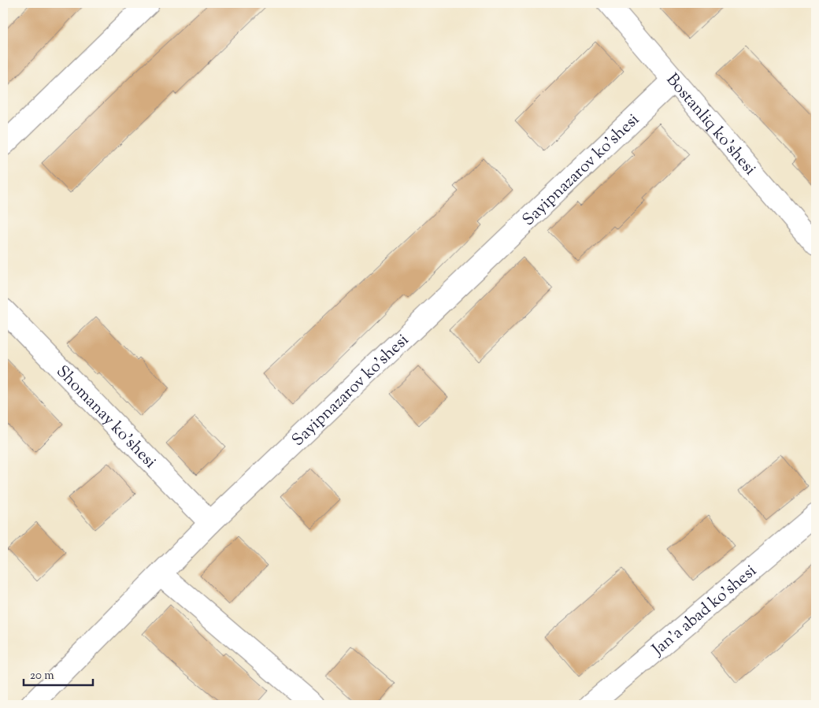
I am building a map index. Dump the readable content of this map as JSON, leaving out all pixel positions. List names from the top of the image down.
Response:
{
  "streets": {
    "street": [
      "Bostanliq ko'shesi",
      "Sayipnazarov ko'shesi",
      "Shomanay ko'shesi",
      "Jan'a abad ko'shesi"
    ]
  },
  "crossings": [
    ["Bostanliq ko'shesi", "Sayipnazarov ko'shesi"],
    ["Sayipnazarov ko'shesi", "Shomanay ko'shesi"]
  ],
  "scale_bar": "20 m"
}
